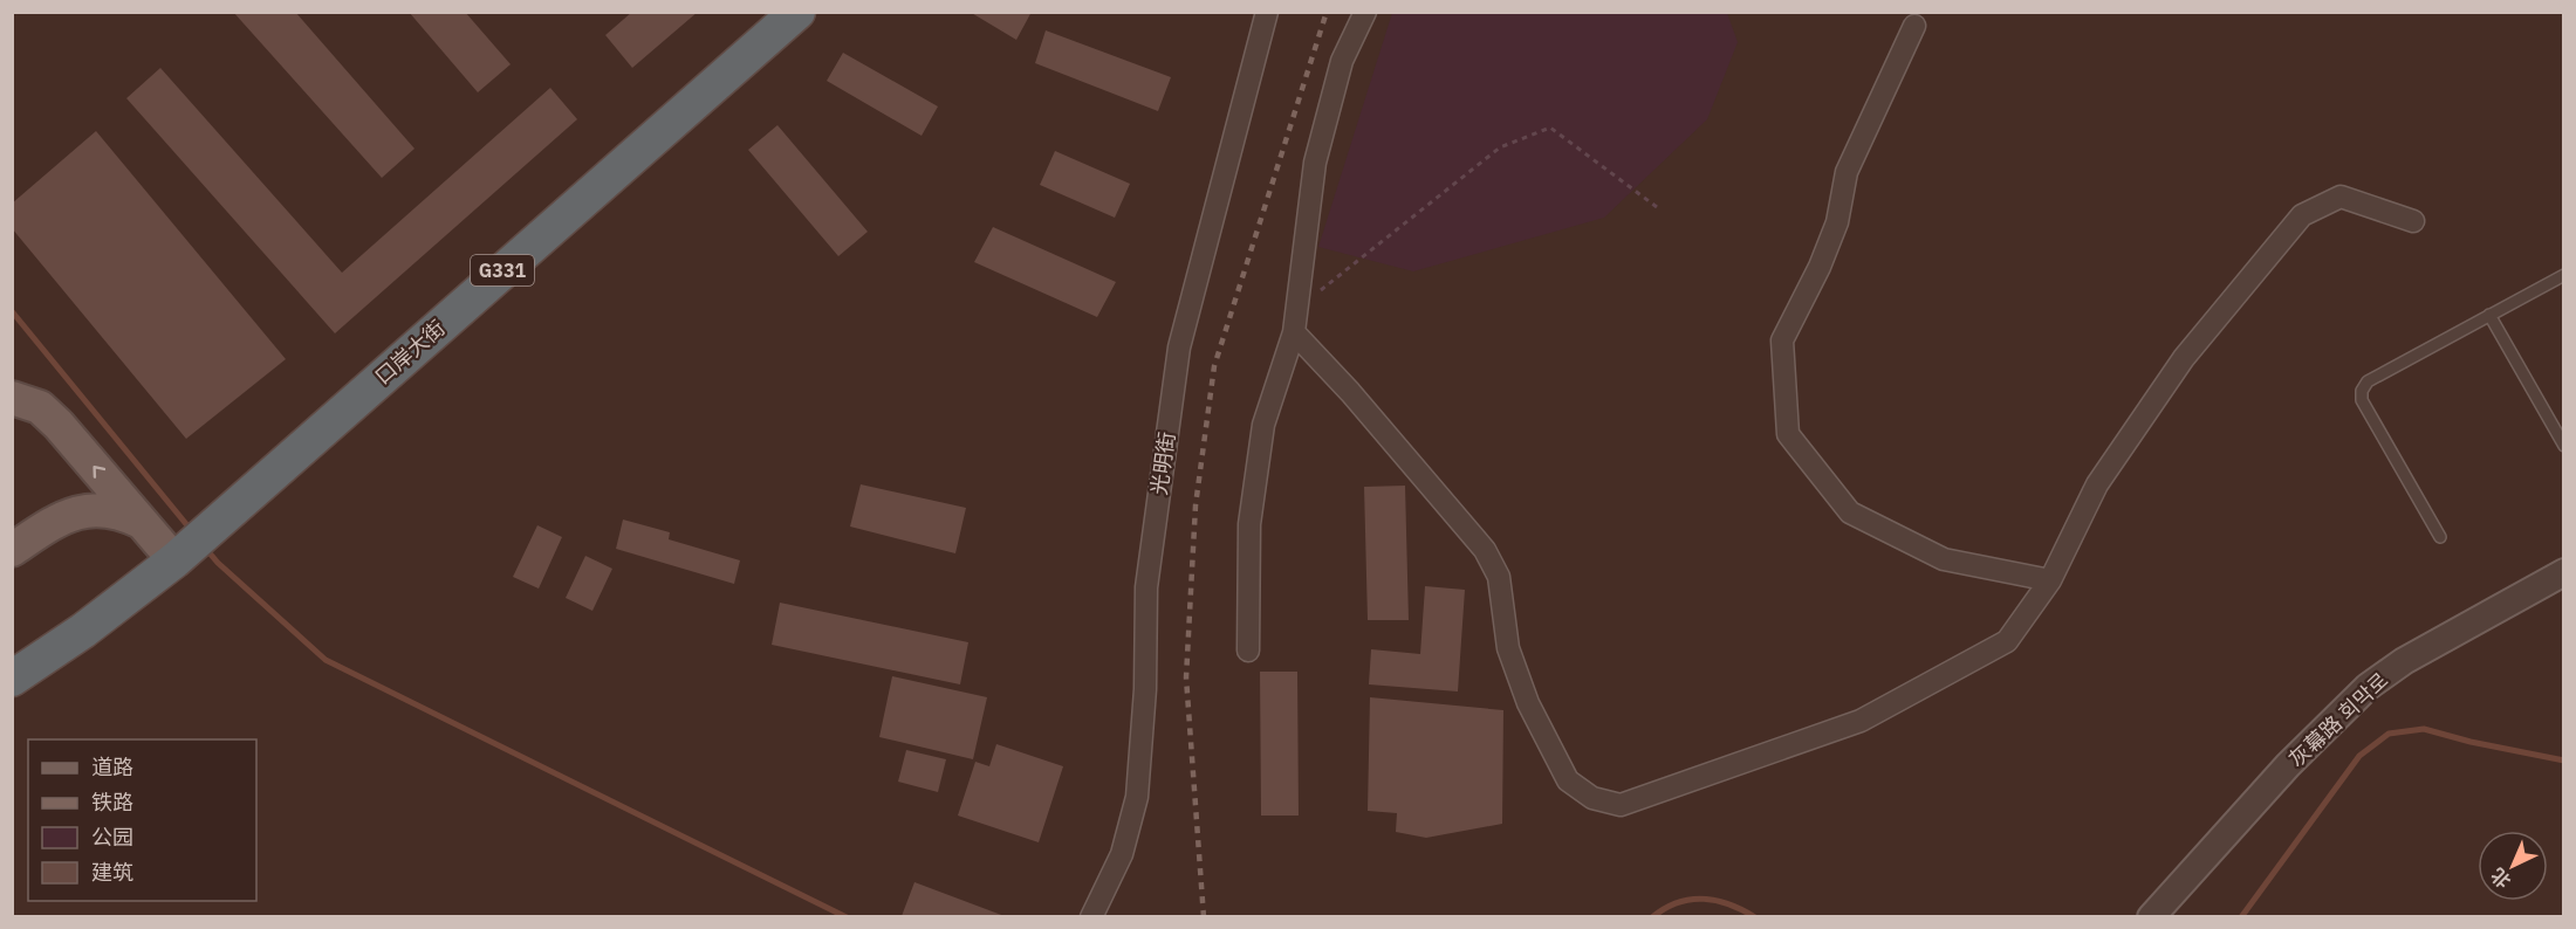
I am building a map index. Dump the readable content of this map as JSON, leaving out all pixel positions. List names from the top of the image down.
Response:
{
  "streets": {
    "highway": ["G331", "口岸大街"],
    "street": ["光明街", "灰幕路 회막로"]
  },
  "legend": [
    "道路",
    "铁路",
    "公园",
    "建筑"
  ],
  "north": "bottom left"
}
